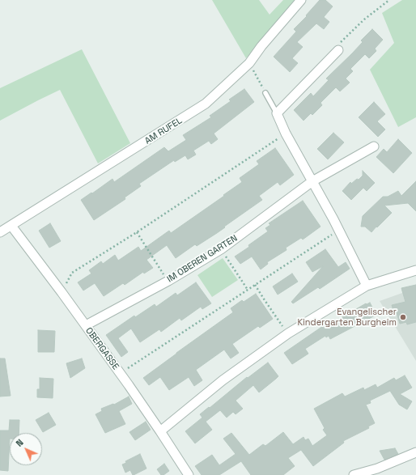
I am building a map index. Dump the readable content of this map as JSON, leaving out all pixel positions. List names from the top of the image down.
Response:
{
  "streets": {
    "street": ["AM RUFEL", "IM OBEREN GARTEN", "OBERGASSE"]
  },
  "crossings": [
    ["AM RUFEL", "OBERGASSE"],
    ["IM OBEREN GARTEN", "OBERGASSE"]
  ],
  "places": ["Evangelischer Kindergarten Burgheim"],
  "north": "top left"
}
